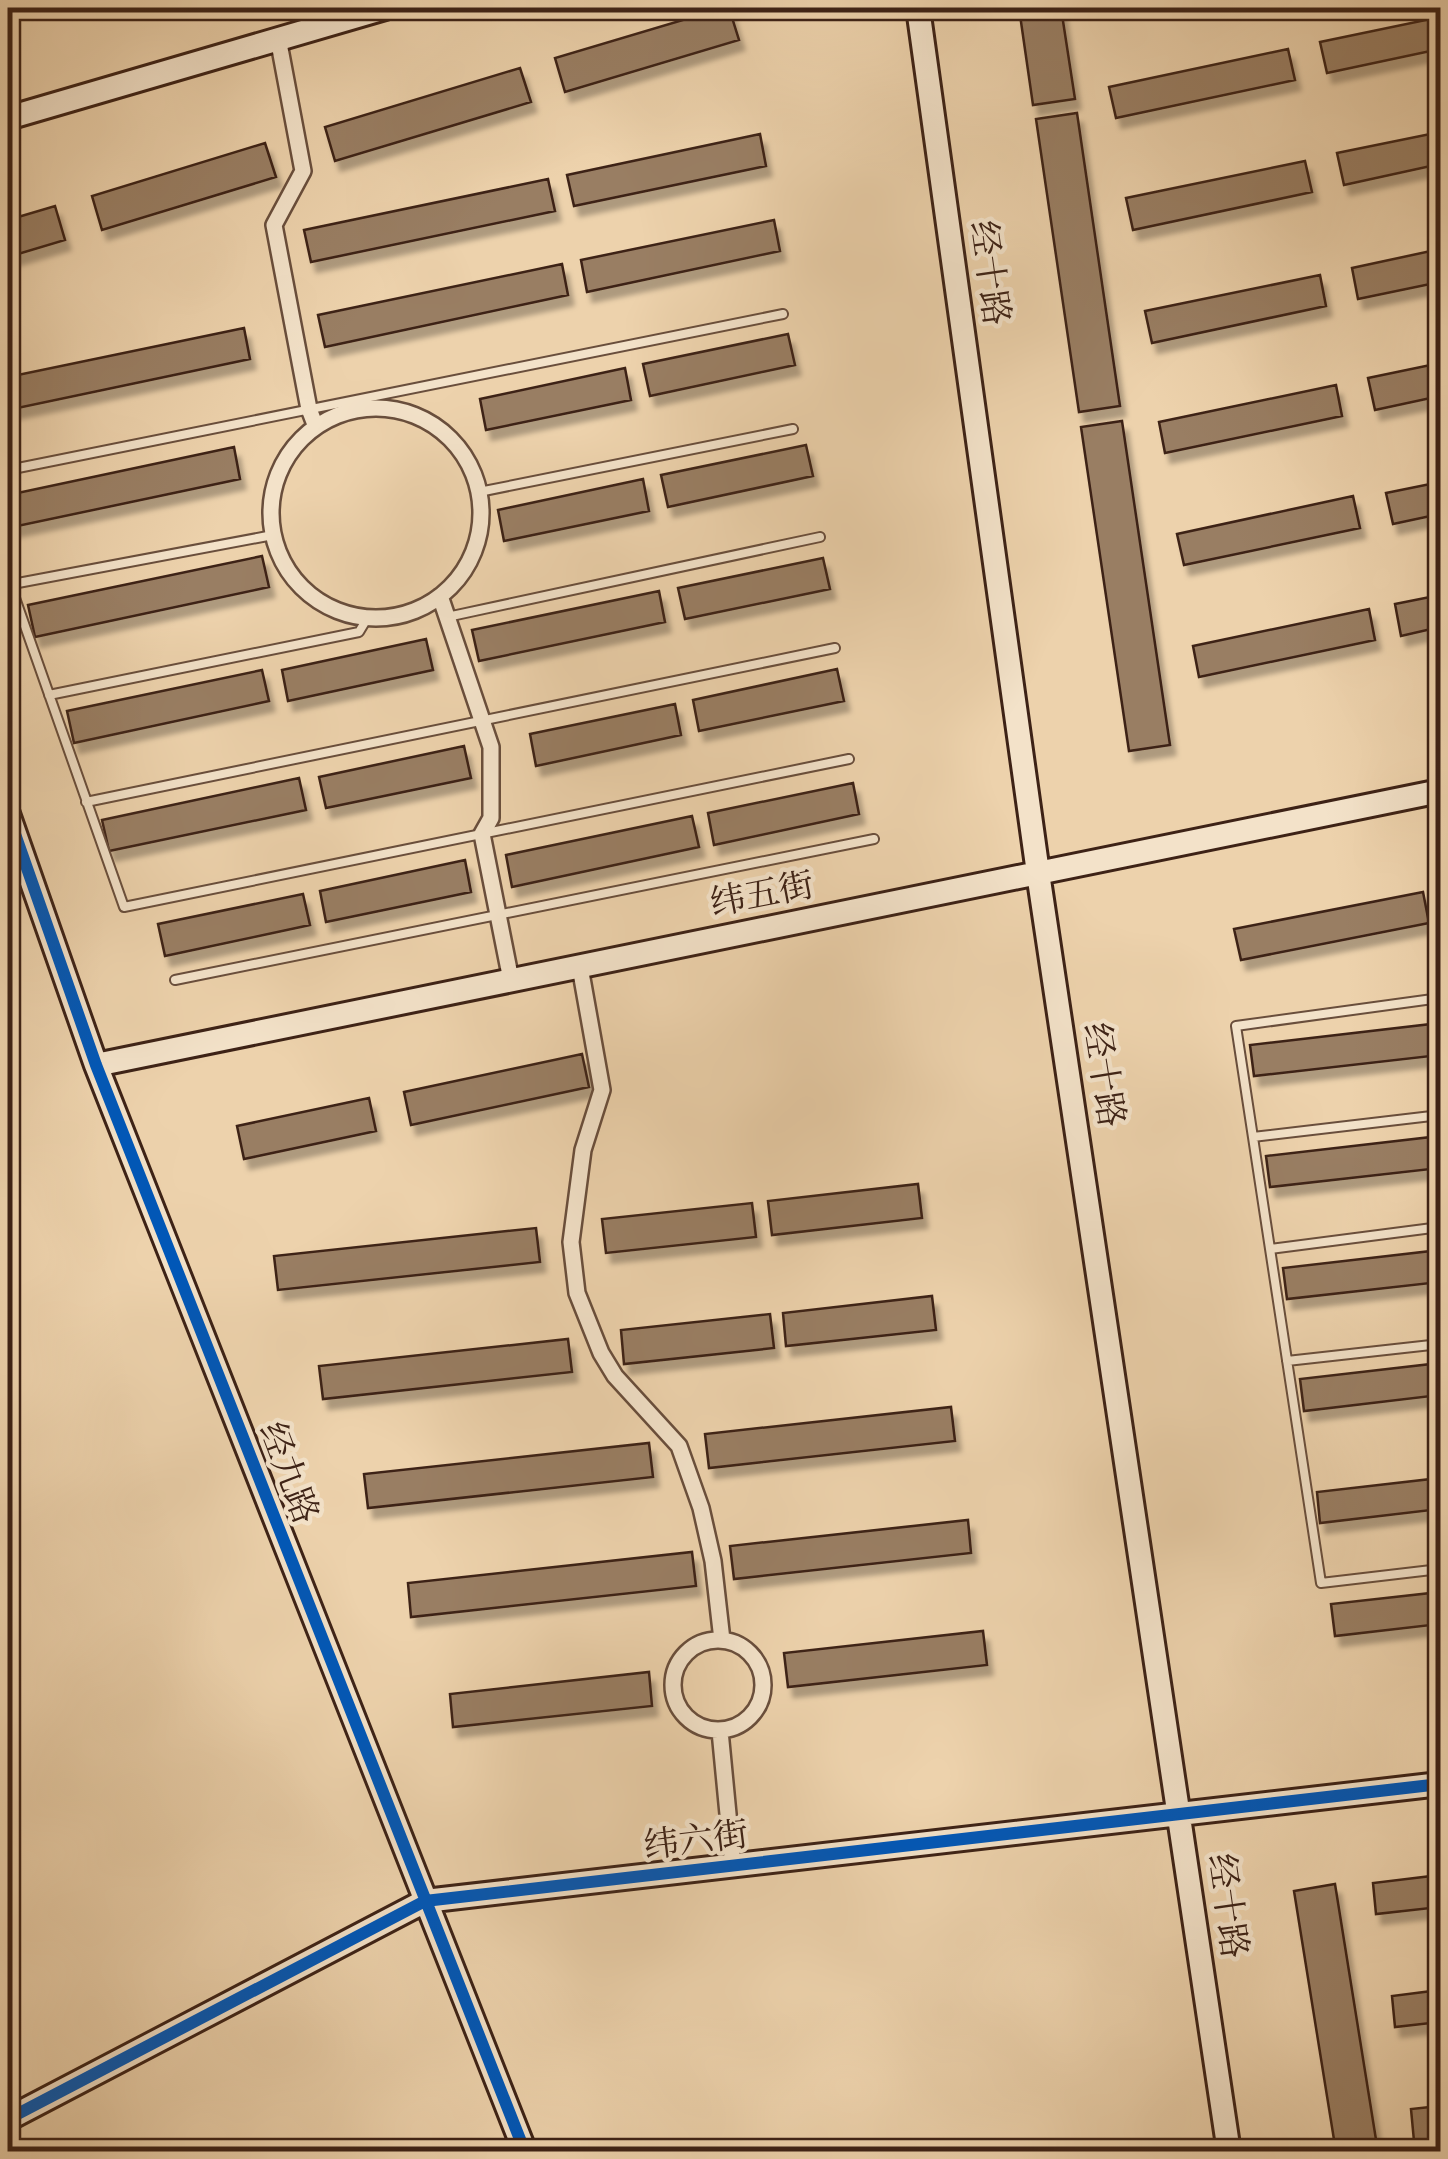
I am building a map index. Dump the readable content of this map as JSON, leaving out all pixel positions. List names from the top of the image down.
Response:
{
  "streets": {
    "street": [
      "经十路",
      "纬五街",
      "经九路",
      "纬六街"
    ]
  },
  "crossings": [
    ["经十路", "纬五街"],
    ["经十路", "纬六街"],
    ["纬五街", "经九路"],
    ["经九路", "纬六街"]
  ]
}
